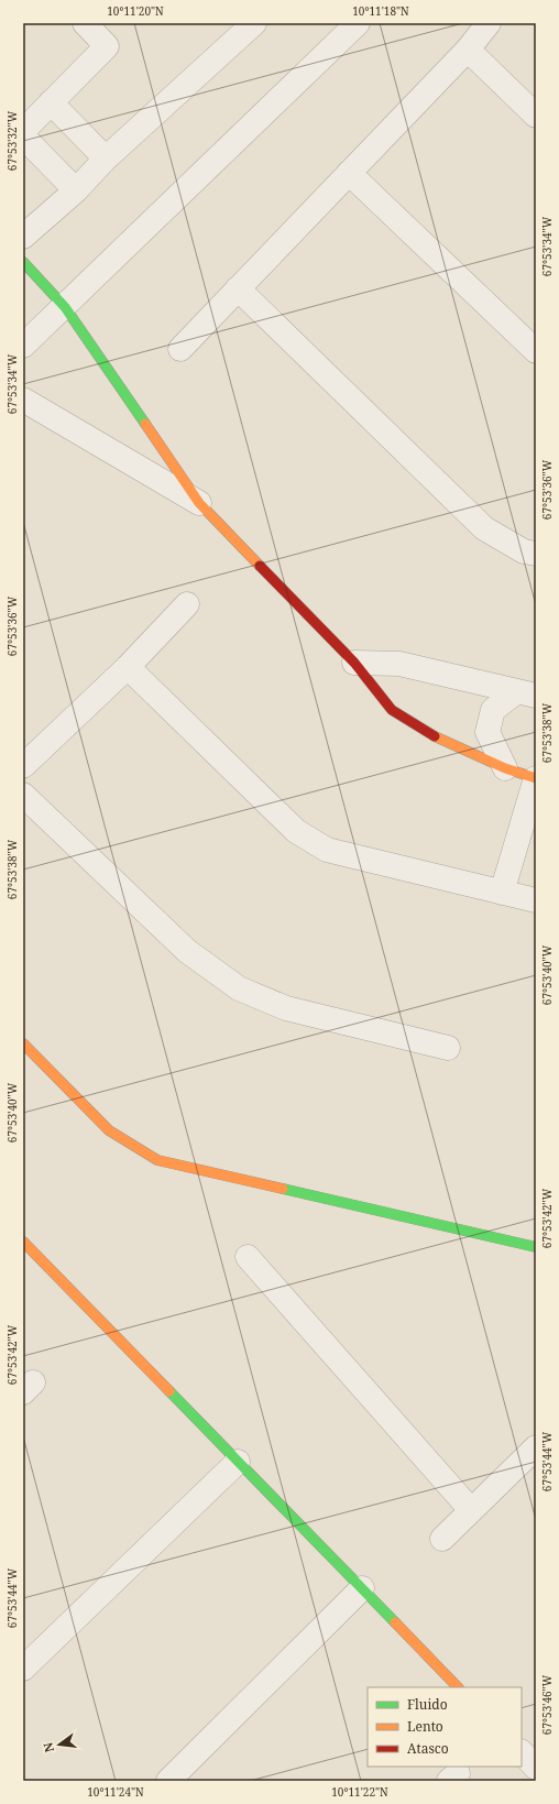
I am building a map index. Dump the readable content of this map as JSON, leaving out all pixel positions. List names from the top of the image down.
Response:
{
  "legend": ["Fluido", "Lento", "Atasco"],
  "north": "left",
  "coordinates": [
    "10°11'20\"N",
    "10°11'18\"N",
    "67°53'32\"W",
    "67°53'34\"W",
    "67°53'36\"W",
    "67°53'38\"W",
    "67°53'40\"W",
    "67°53'42\"W",
    "67°53'44\"W",
    "67°53'46\"W",
    "10°11'24\"N",
    "10°11'22\"N"
  ]
}
